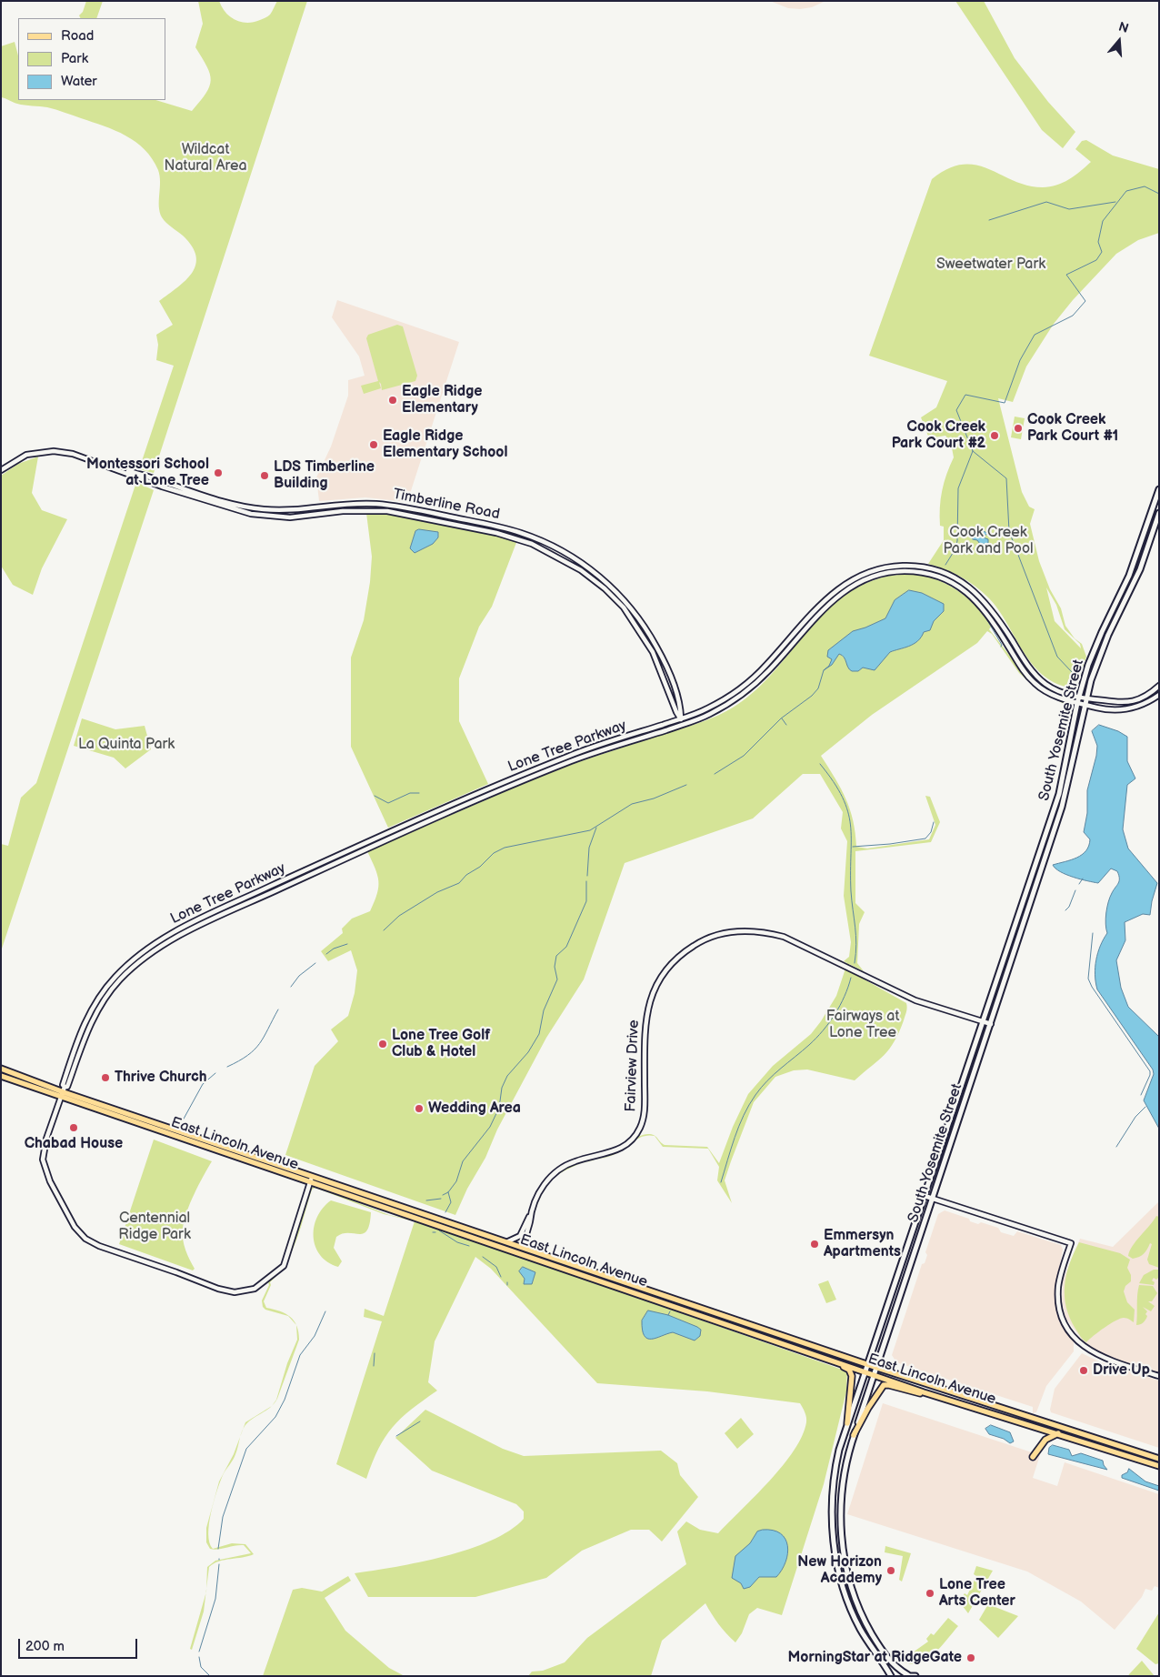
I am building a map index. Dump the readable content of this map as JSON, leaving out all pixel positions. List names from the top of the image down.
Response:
{
  "streets": {
    "main road": ["South Yosemite Street", "East Lincoln Avenue"],
    "street": ["Timberline Road", "Lone Tree Parkway", "Fairview Drive"]
  },
  "crossings": [
    ["Timberline Road", "Lone Tree Parkway"],
    ["South Yosemite Street", "Lone Tree Parkway"],
    ["South Yosemite Street", "Fairview Drive"],
    ["South Yosemite Street", "East Lincoln Avenue"],
    ["Lone Tree Parkway", "East Lincoln Avenue"],
    ["Fairview Drive", "East Lincoln Avenue"]
  ],
  "parks": [
    "Wildcat Natural Area",
    "Sweetwater Park",
    "Cook Creek Park and Pool",
    "La Quinta Park",
    "Fairways at Lone Tree",
    "Centennial Ridge Park"
  ],
  "places": [
    "Eagle Ridge Elementary",
    "Cook Creek Park Court #1",
    "Cook Creek Park Court #2",
    "Eagle Ridge Elementary School",
    "Montessori School at Lone Tree",
    "LDS Timberline Building",
    "Lone Tree Golf Club & Hotel",
    "Thrive Church",
    "Wedding Area",
    "Chabad House",
    "Emmersyn Apartments",
    "Drive Up",
    "New Horizon Academy",
    "Lone Tree Arts Center",
    "MorningStar at RidgeGate"
  ],
  "legend": ["Road", "Park", "Water"],
  "scale_bar": "200 m",
  "north": "top"
}
